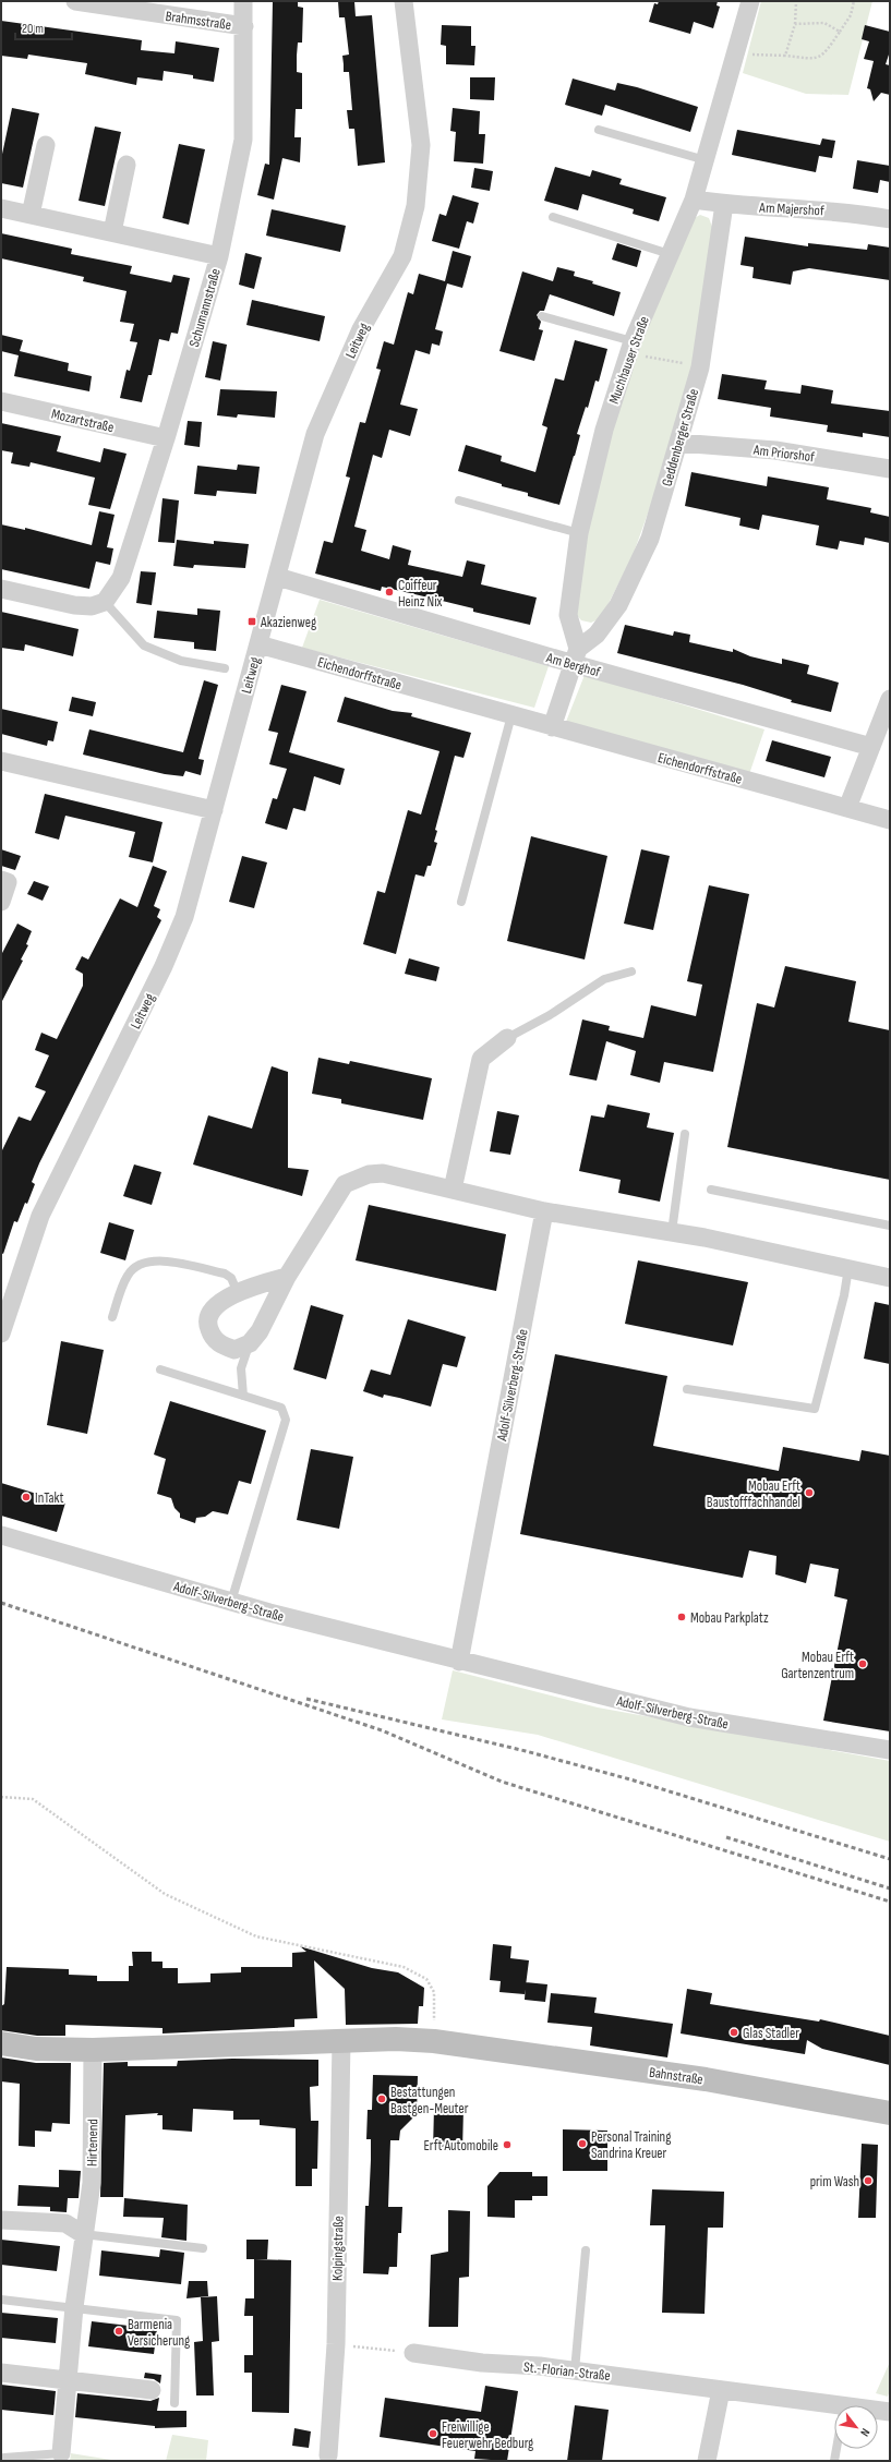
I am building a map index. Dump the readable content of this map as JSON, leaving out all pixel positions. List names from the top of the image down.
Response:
{
  "streets": {
    "street": [
      "Brahmsstraße",
      "Am Majershof",
      "Schumannstraße",
      "Leitweg",
      "Muchhauser Straße",
      "Mozartstraße",
      "Geddenberger Straße",
      "Am Priorshof",
      "Am Berghof",
      "Eichendorffstraße",
      "Adolf-Silverberg-Straße",
      "Bahnstraße",
      "Hirtenend",
      "Kolpingstraße",
      "St.-Florian-Straße"
    ]
  },
  "crossings": [
    ["Brahmsstraße", "Schumannstraße"],
    ["Am Majershof", "Muchhauser Straße"],
    ["Am Majershof", "Geddenberger Straße"],
    ["Schumannstraße", "Mozartstraße"],
    ["Leitweg", "Am Berghof"],
    ["Leitweg", "Eichendorffstraße"],
    ["Muchhauser Straße", "Geddenberger Straße"],
    ["Muchhauser Straße", "Am Berghof"],
    ["Geddenberger Straße", "Am Priorshof"],
    ["Geddenberger Straße", "Am Berghof"]
  ],
  "places": {
    "other": [
      "Coiffeur Heinz Nix",
      "Mobau Erft Baustofffachhandel",
      "InTakt",
      "Mobau Parkplatz",
      "Mobau Erft Gartenzentrum",
      "Glas Stadler",
      "Bestattungen Bastgen-Meuter",
      "Personal Training Sandrina Kreuer",
      "Erft Automobile",
      "prim Wash",
      "Barmenia Versicherung",
      "Freiwillige Feuerwehr Bedburg"
    ],
    "transit": ["Akazienweg"]
  },
  "scale_bar": "20 m",
  "north": "bottom right"
}
